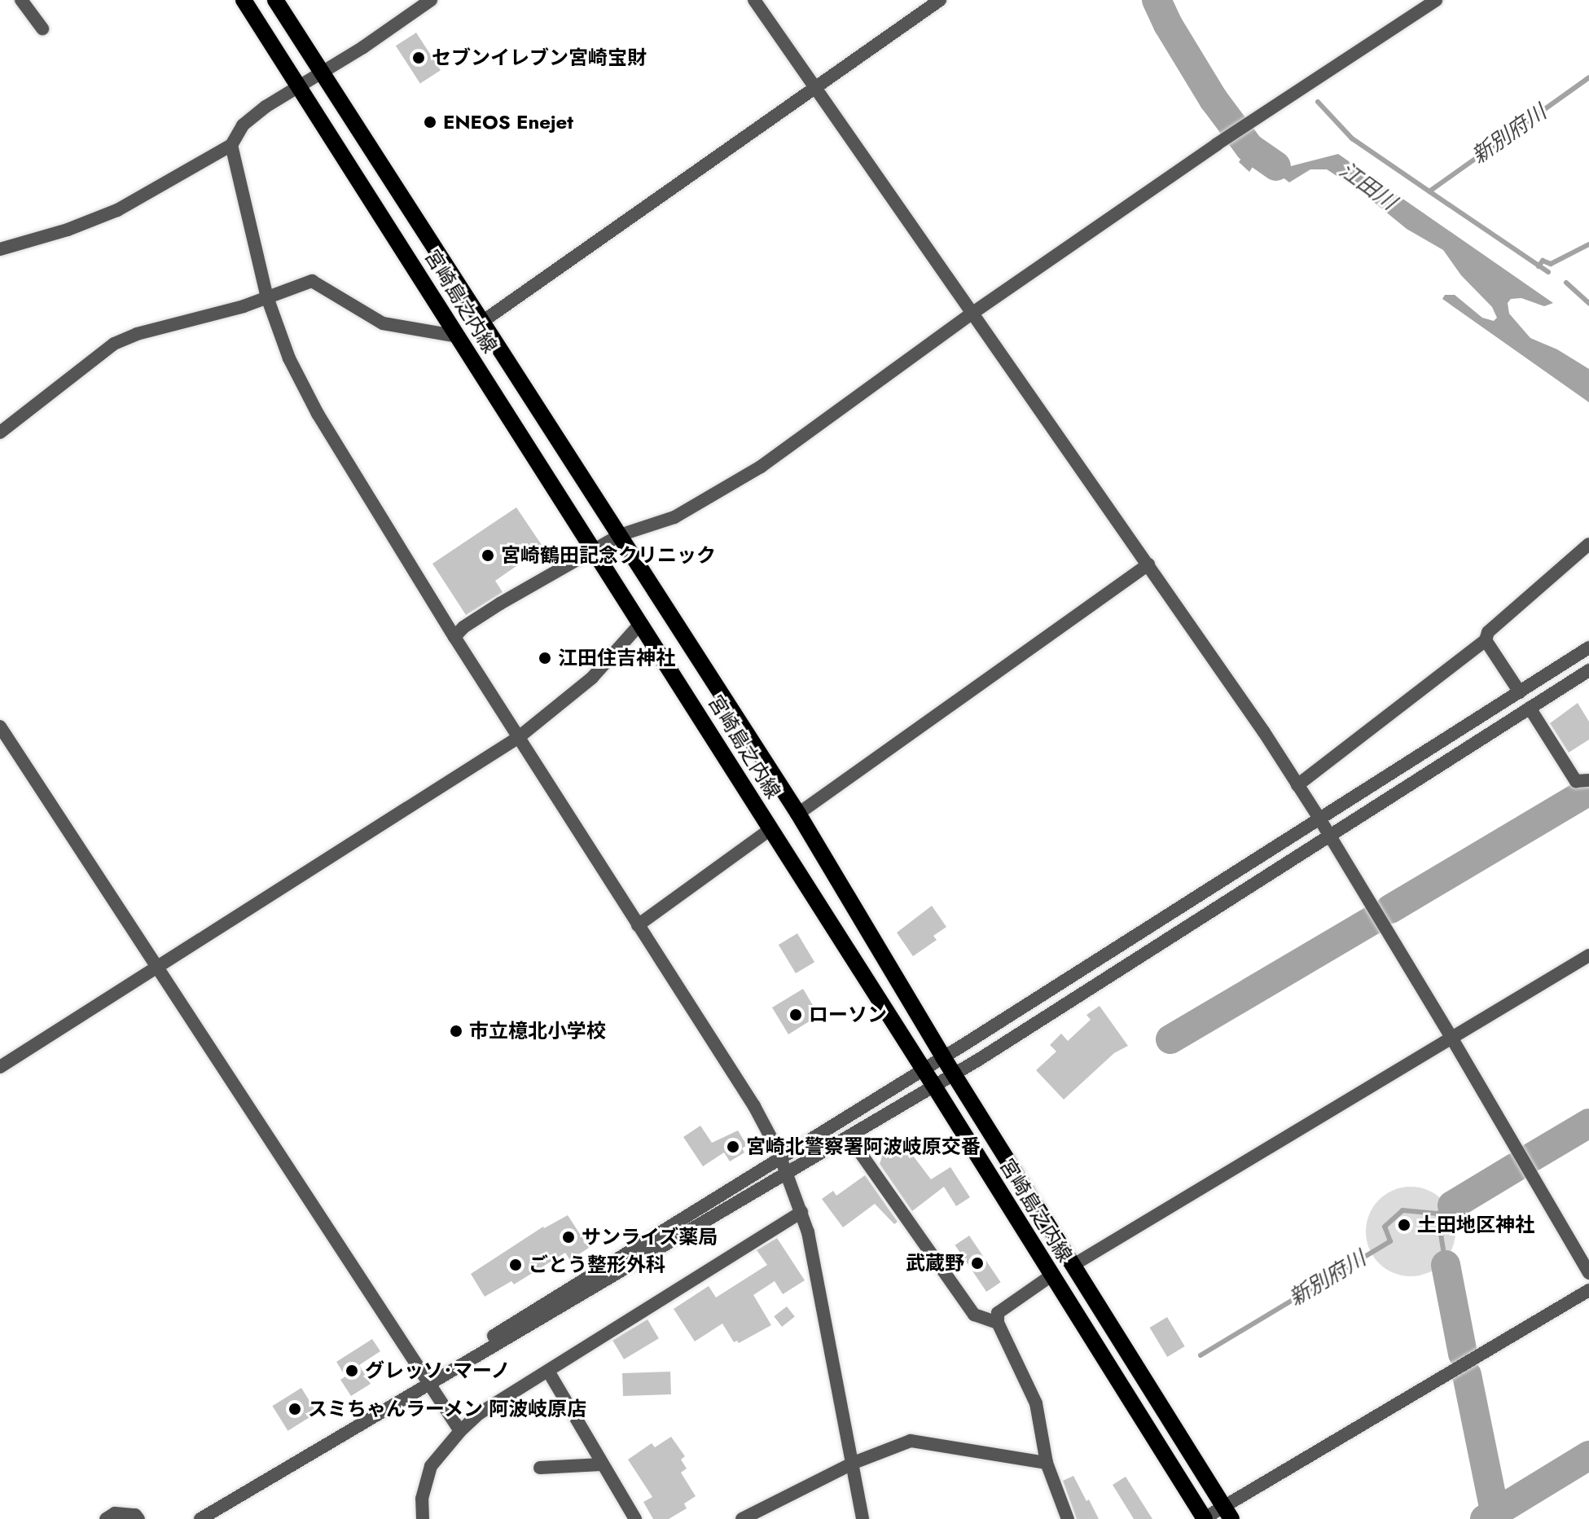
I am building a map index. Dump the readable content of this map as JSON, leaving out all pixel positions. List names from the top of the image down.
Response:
{
  "streets": {
    "main road": ["宮崎島之内線"]
  },
  "water": ["新別府川", "江田川"],
  "places": [
    "セブンイレブン宮崎宝財",
    "ENEOS Enejet",
    "宮崎鶴田記念クリニック",
    "江田住吉神社",
    "ローソン",
    "市立檍北小学校",
    "宮崎北警察署阿波岐原交番",
    "土田地区神社",
    "サンライズ薬局",
    "武蔵野",
    "ごとう整形外科",
    "グレッソ･マーノ",
    "スミちゃんラーメン 阿波岐原店"
  ]
}
